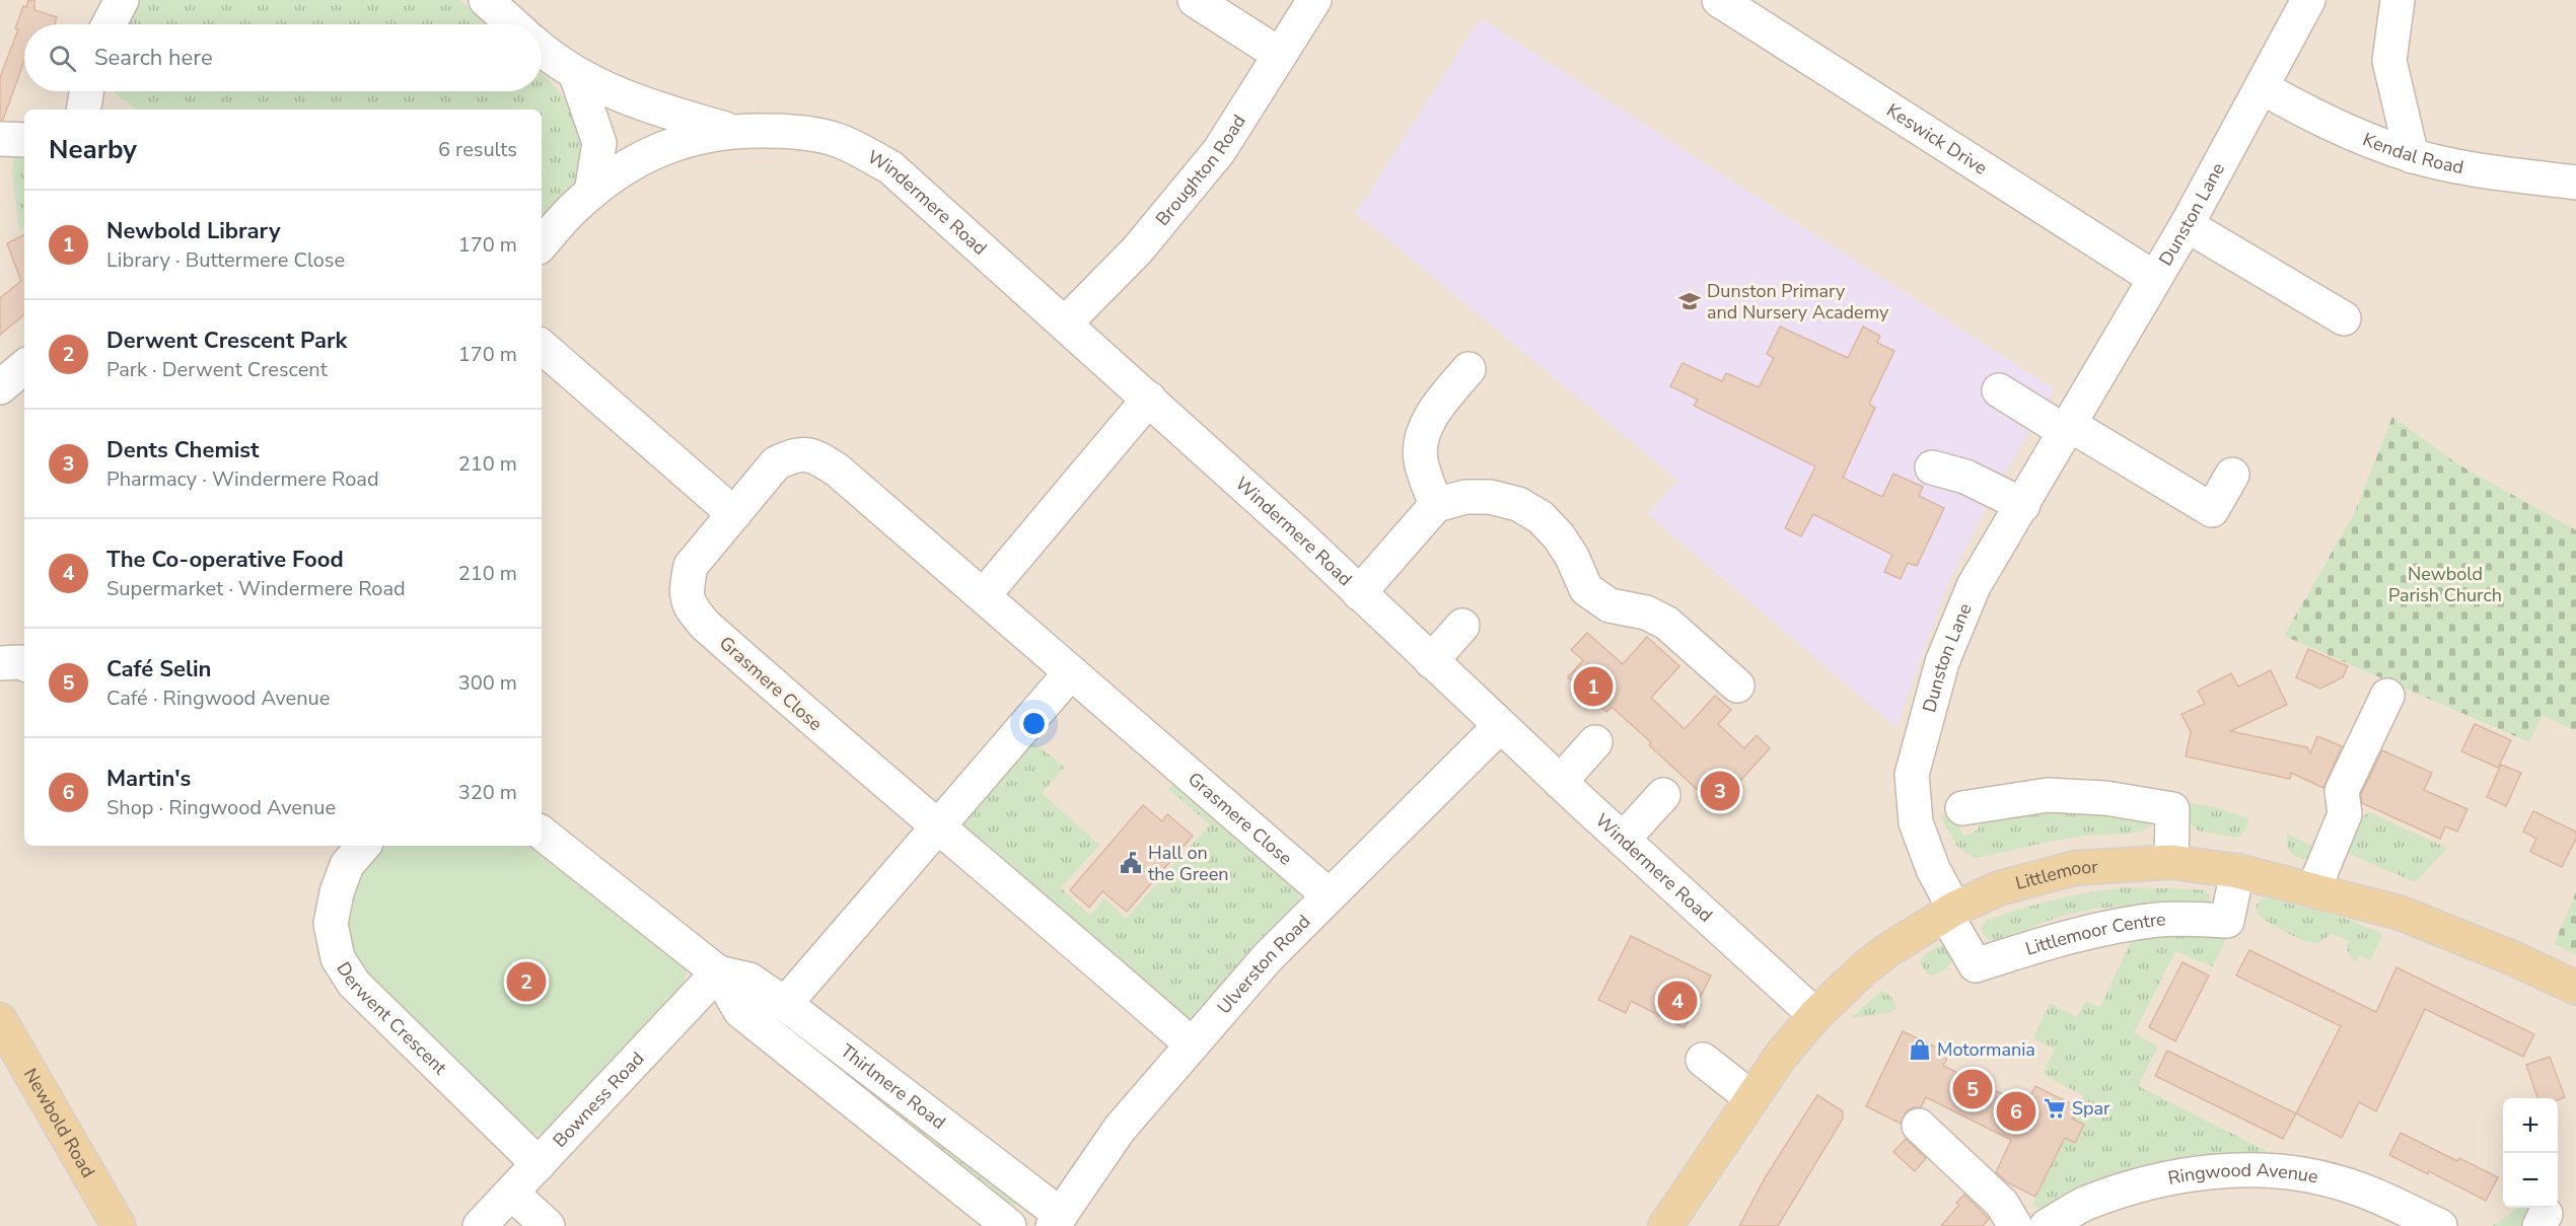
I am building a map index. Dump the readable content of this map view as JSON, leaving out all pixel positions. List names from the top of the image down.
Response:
{
  "streets": {
    "main road": ["Littlemoor", "Newbold Road"],
    "street": [
      "Keswick Drive",
      "Kendal Road",
      "Broughton Road",
      "Windermere Road",
      "Dunston Lane",
      "Grasmere Close",
      "Littlemoor Centre",
      "Ulverston Road",
      "Derwent Crescent",
      "Thirlmere Road",
      "Bowness Road",
      "Ringwood Avenue"
    ]
  },
  "crossings": [
    ["Keswick Drive", "Dunston Lane"],
    ["Kendal Road", "Dunston Lane"],
    ["Broughton Road", "Windermere Road"],
    ["Windermere Road", "Littlemoor"],
    ["Windermere Road", "Ulverston Road"],
    ["Dunston Lane", "Littlemoor"],
    ["Dunston Lane", "Littlemoor Centre"],
    ["Grasmere Close", "Ulverston Road"],
    ["Littlemoor", "Littlemoor Centre"],
    ["Ulverston Road", "Thirlmere Road"],
    ["Derwent Crescent", "Bowness Road"],
    ["Thirlmere Road", "Bowness Road"]
  ],
  "parks": ["Newbold Parish Church"],
  "places": {
    "school or university": ["Dunston Primary and Nursery Academy"],
    "public building": ["Hall on the Green"],
    "shop": ["Motormania"],
    "supermarket": ["Spar"]
  },
  "page": {
    "search": "Search here",
    "heading": ["Nearby", "6 results"],
    "list": [
      {
        "mark": "1",
        "name": "Newbold Library",
        "note": "Library · Buttermere Close",
        "value": "170 m"
      },
      {
        "mark": "2",
        "name": "Derwent Crescent Park",
        "note": "Park · Derwent Crescent",
        "value": "170 m"
      },
      {
        "mark": "3",
        "name": "Dents Chemist",
        "note": "Pharmacy · Windermere Road",
        "value": "210 m"
      },
      {
        "mark": "4",
        "name": "The Co-operative Food",
        "note": "Supermarket · Windermere Road",
        "value": "210 m"
      },
      {
        "mark": "5",
        "name": "Café Selin",
        "note": "Café · Ringwood Avenue",
        "value": "300 m"
      },
      {
        "mark": "6",
        "name": "Martin's",
        "note": "Shop · Ringwood Avenue",
        "value": "320 m"
      }
    ],
    "pins": [
      "1",
      "3",
      "2",
      "4",
      "5",
      "6"
    ],
    "map_buttons": ["+", "−"]
  }
}
